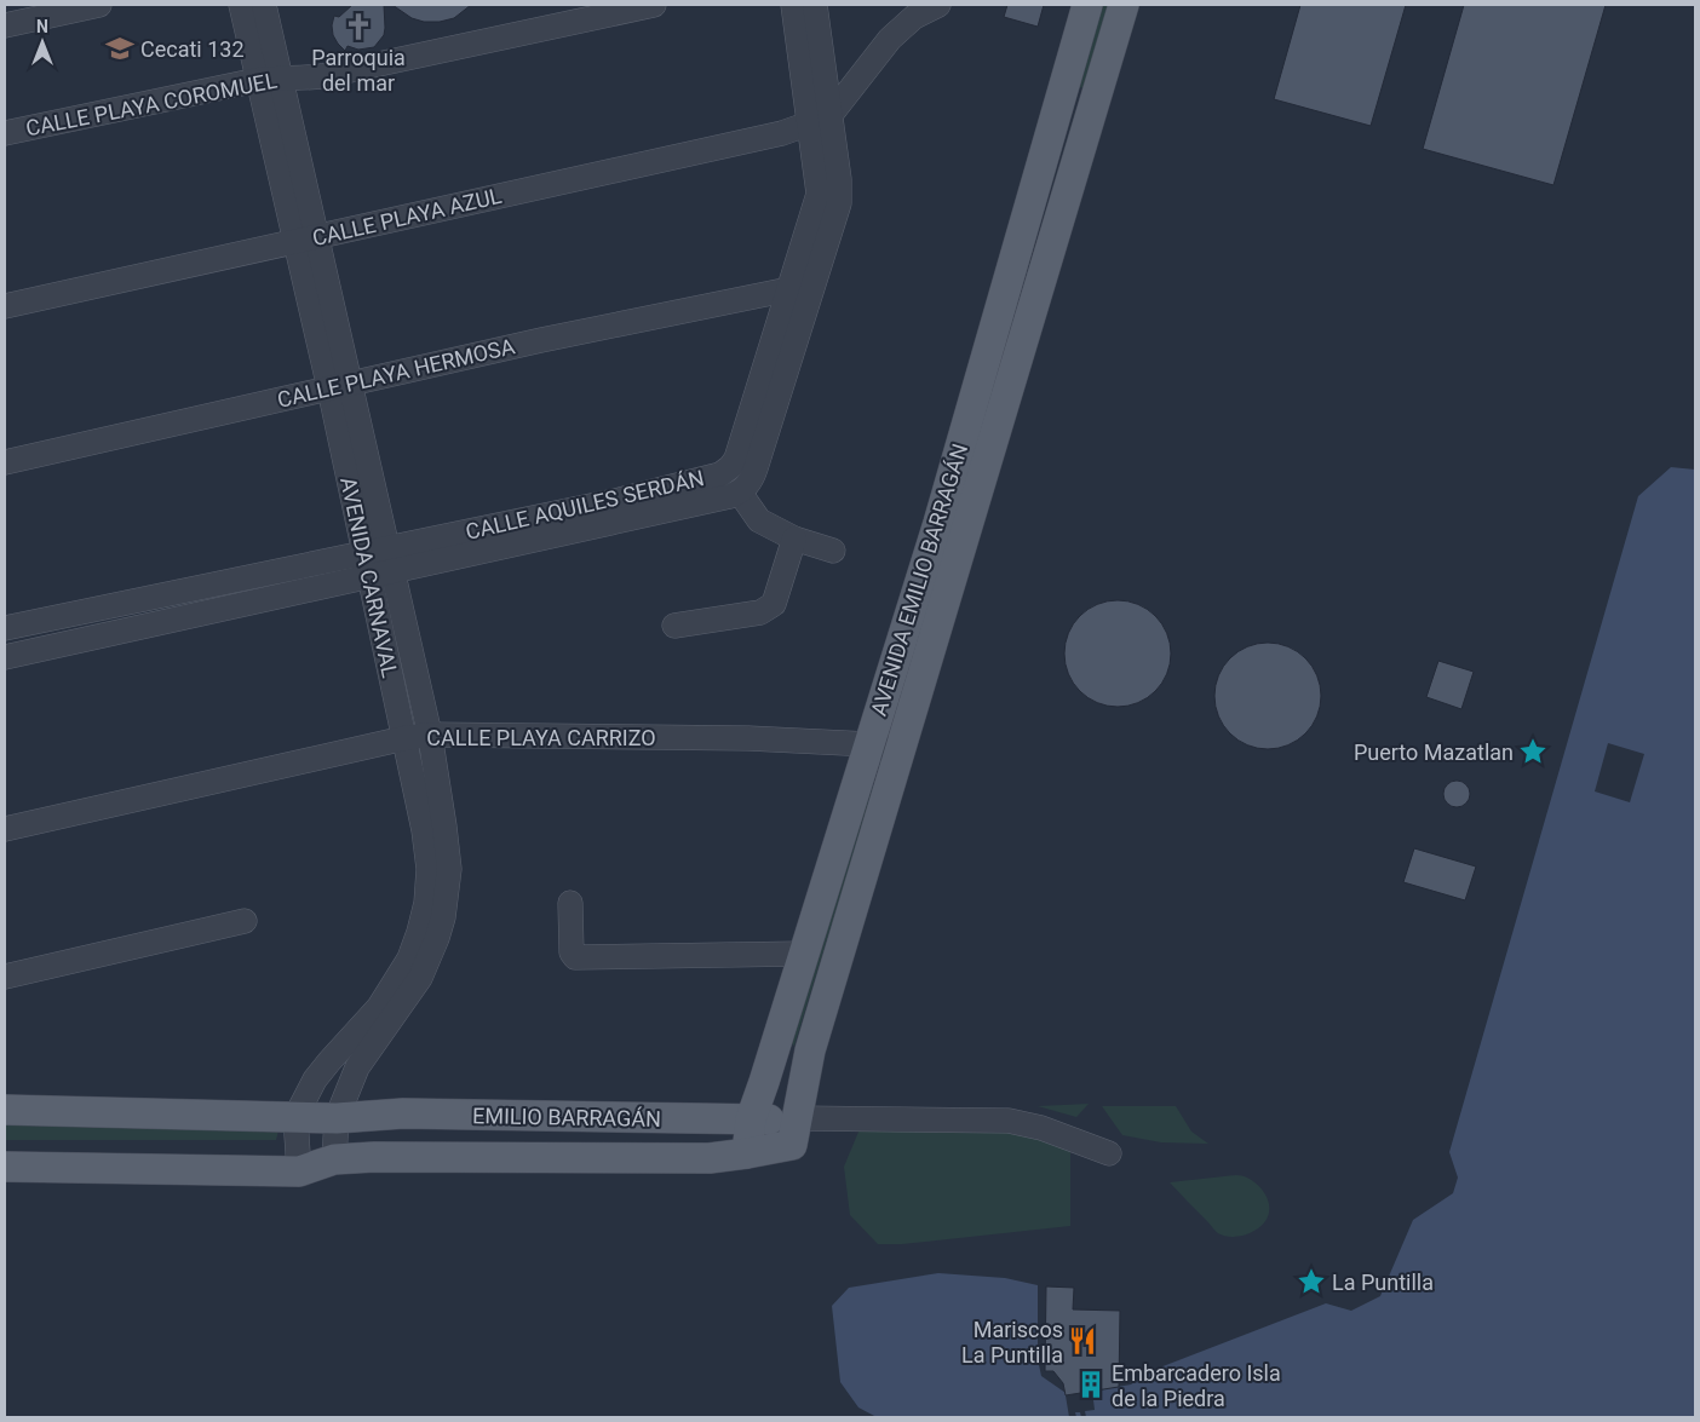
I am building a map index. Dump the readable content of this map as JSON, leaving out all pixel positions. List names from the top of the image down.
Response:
{
  "streets": {
    "main road": ["AVENIDA EMILIO BARRAGÁN", "EMILIO BARRAGÁN"],
    "street": [
      "CALLE PLAYA COROMUEL",
      "CALLE PLAYA AZUL",
      "CALLE PLAYA HERMOSA",
      "CALLE AQUILES SERDÁN",
      "AVENIDA CARNAVAL",
      "CALLE PLAYA CARRIZO"
    ]
  },
  "crossings": [
    ["CALLE PLAYA COROMUEL", "AVENIDA CARNAVAL"],
    ["CALLE PLAYA AZUL", "CALLE AQUILES SERDÁN"],
    ["CALLE PLAYA AZUL", "AVENIDA CARNAVAL"],
    ["CALLE PLAYA HERMOSA", "CALLE AQUILES SERDÁN"],
    ["CALLE PLAYA HERMOSA", "AVENIDA CARNAVAL"],
    ["CALLE AQUILES SERDÁN", "AVENIDA CARNAVAL"],
    ["AVENIDA CARNAVAL", "CALLE PLAYA CARRIZO"],
    ["AVENIDA CARNAVAL", "EMILIO BARRAGÁN"],
    ["AVENIDA EMILIO BARRAGÁN", "CALLE PLAYA CARRIZO"],
    ["AVENIDA EMILIO BARRAGÁN", "EMILIO BARRAGÁN"]
  ],
  "places": {
    "church": ["Parroquia del mar"],
    "school or university": ["Cecati 132"],
    "place": ["Puerto Mazatlan", "La Puntilla"],
    "restaurant": ["Mariscos La Puntilla"],
    "building": ["Embarcadero Isla de la Piedra"]
  },
  "north": "top"
}
